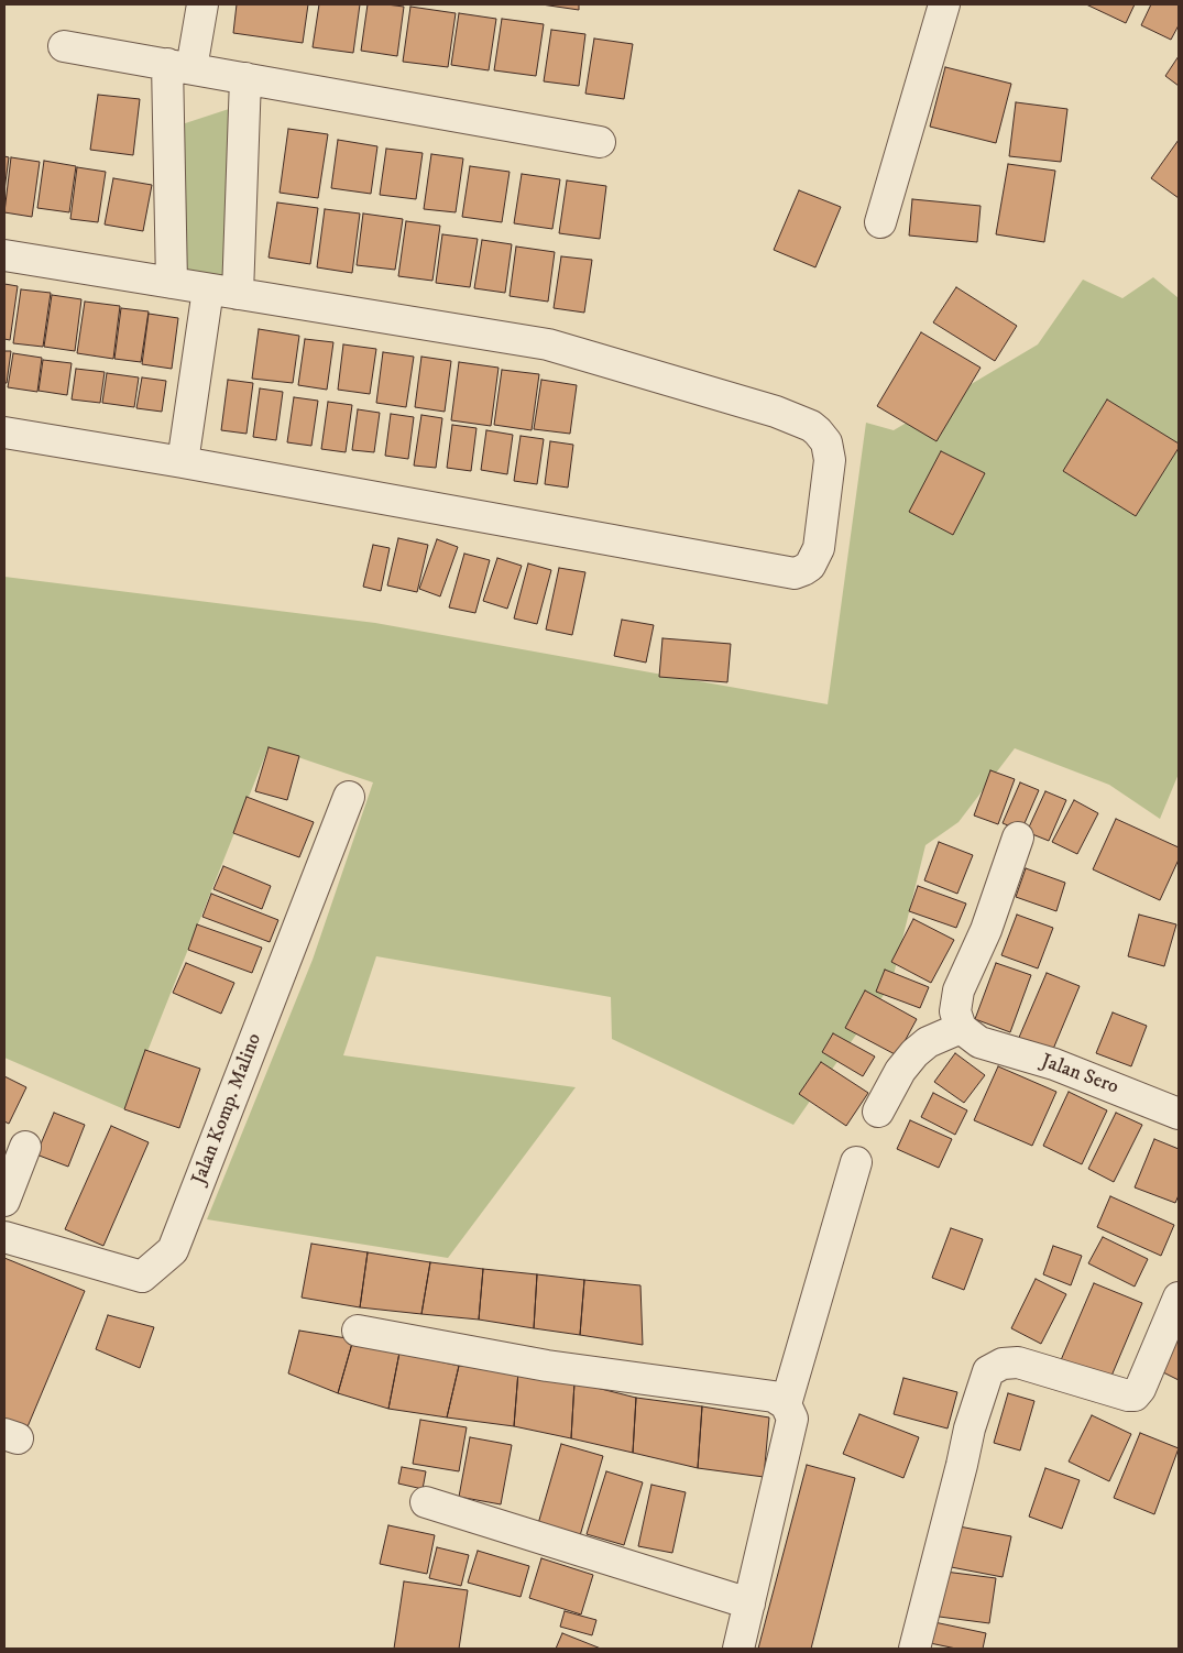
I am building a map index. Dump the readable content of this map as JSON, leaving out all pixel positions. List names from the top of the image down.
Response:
{
  "streets": {
    "street": ["Jalan Sero", "Jalan Komp. Malino"]
  }
}
